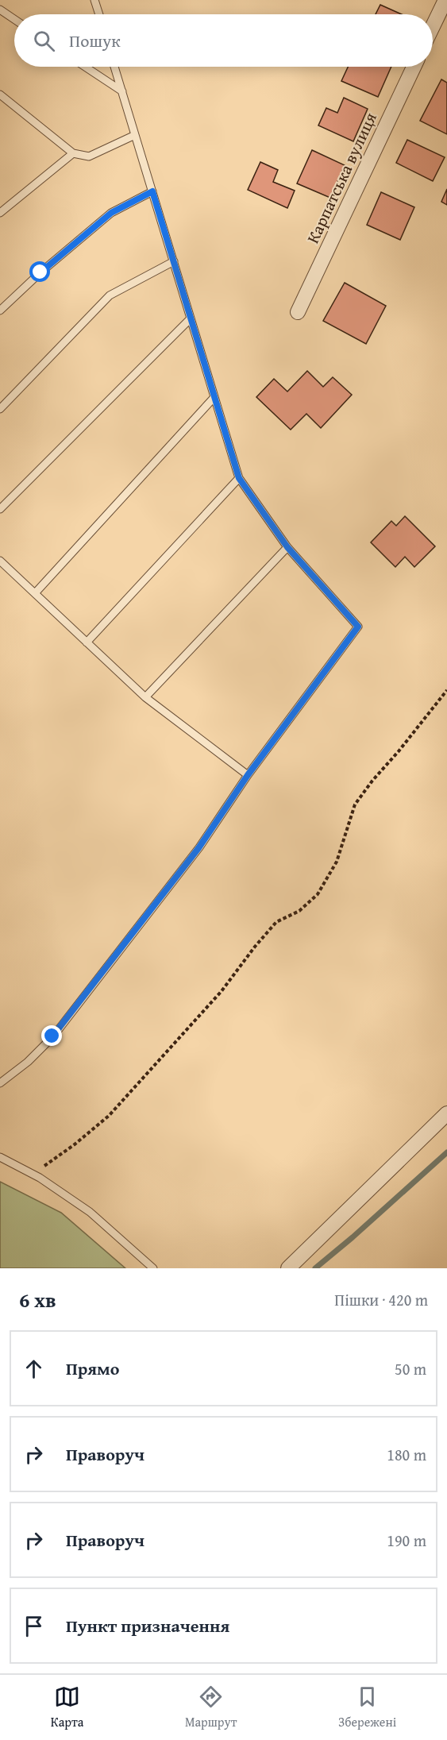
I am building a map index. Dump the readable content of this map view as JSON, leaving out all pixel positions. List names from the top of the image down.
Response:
{
  "streets": {
    "street": ["Карпатська вулиця"]
  },
  "page": {
    "search": "Пошук",
    "heading": ["6 хв", "Пішки · 420 m"],
    "list": [
      ["Прямо", "50 m"],
      ["Праворуч", "180 m"],
      ["Праворуч", "190 m"],
      "Пункт призначення"
    ],
    "nav": ["Карта", "Маршрут", "Збережені"]
  }
}
